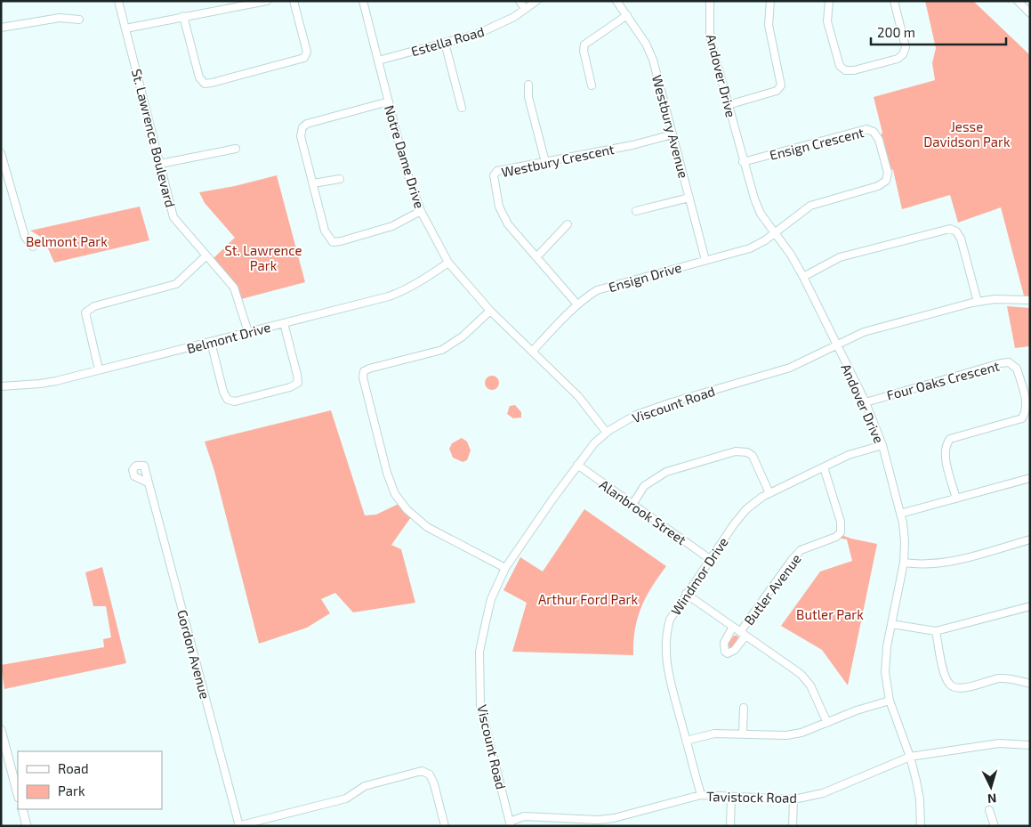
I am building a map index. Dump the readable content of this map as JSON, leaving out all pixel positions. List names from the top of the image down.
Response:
{
  "streets": {
    "street": [
      "Estella Road",
      "Andover Drive",
      "Westbury Avenue",
      "St. Lawrence Boulevard",
      "Ensign Crescent",
      "Notre Dame Drive",
      "Westbury Crescent",
      "Ensign Drive",
      "Belmont Drive",
      "Four Oaks Crescent",
      "Viscount Road",
      "Alanbrook Street",
      "Windmor Drive",
      "Butler Avenue",
      "Gordon Avenue",
      "Tavistock Road"
    ]
  },
  "crossings": [
    ["Estella Road", "Notre Dame Drive"],
    ["Andover Drive", "Ensign Crescent"],
    ["Andover Drive", "Ensign Drive"],
    ["Andover Drive", "Four Oaks Crescent"],
    ["Andover Drive", "Viscount Road"],
    ["Andover Drive", "Windmor Drive"],
    ["Andover Drive", "Tavistock Road"],
    ["Westbury Avenue", "Westbury Crescent"],
    ["Westbury Avenue", "Ensign Drive"],
    ["St. Lawrence Boulevard", "Belmont Drive"],
    ["Ensign Crescent", "Ensign Drive"],
    ["Notre Dame Drive", "Ensign Drive"],
    ["Notre Dame Drive", "Belmont Drive"],
    ["Notre Dame Drive", "Viscount Road"],
    ["Westbury Crescent", "Ensign Drive"],
    ["Viscount Road", "Alanbrook Street"],
    ["Viscount Road", "Tavistock Road"],
    ["Alanbrook Street", "Windmor Drive"],
    ["Windmor Drive", "Butler Avenue"],
    ["Windmor Drive", "Tavistock Road"]
  ],
  "parks": [
    "Jesse Davidson Park",
    "Belmont Park",
    "St. Lawrence Park",
    "Arthur Ford Park",
    "Butler Park"
  ],
  "legend": ["Road", "Park"],
  "scale_bar": "200 m",
  "north": "bottom"
}
